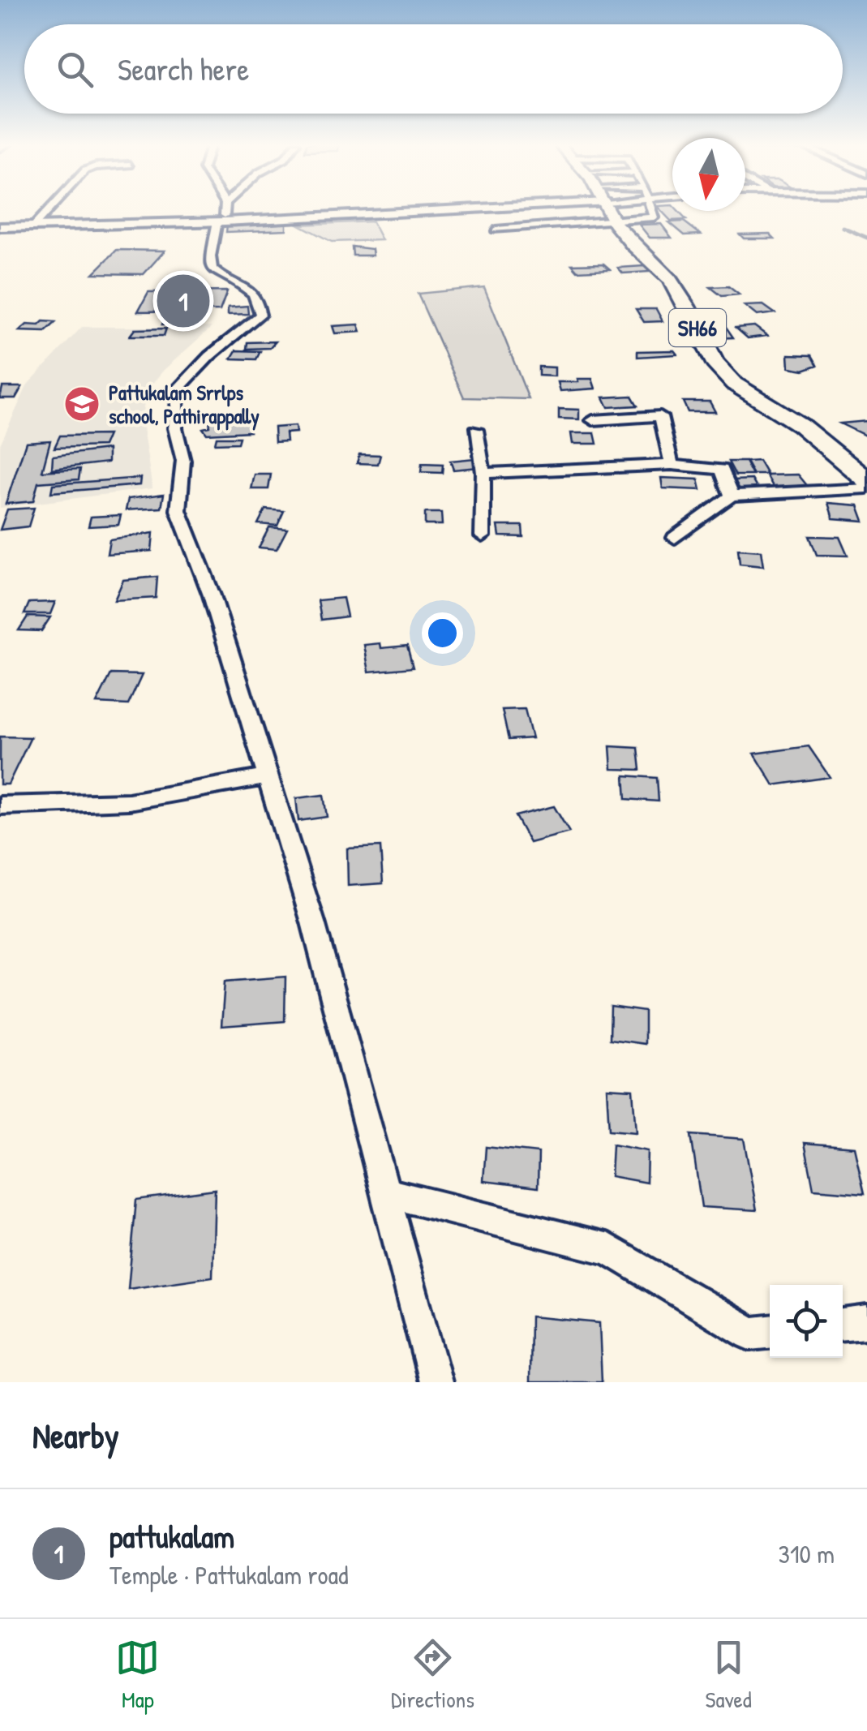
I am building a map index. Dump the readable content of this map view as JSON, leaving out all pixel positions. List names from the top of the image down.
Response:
{
  "streets": {
    "main road": ["SH66"]
  },
  "places": {
    "school or university": ["Pattukalam Srrlps school, Pathirappally"]
  },
  "north": "bottom",
  "page": {
    "search": "Search here",
    "pins": "1",
    "heading": "Nearby",
    "list": [
      {
        "mark": "1",
        "name": "pattukalam",
        "note": "Temple · Pattukalam road",
        "value": "310 m"
      }
    ],
    "nav": ["Map", "Directions", "Saved"]
  }
}
